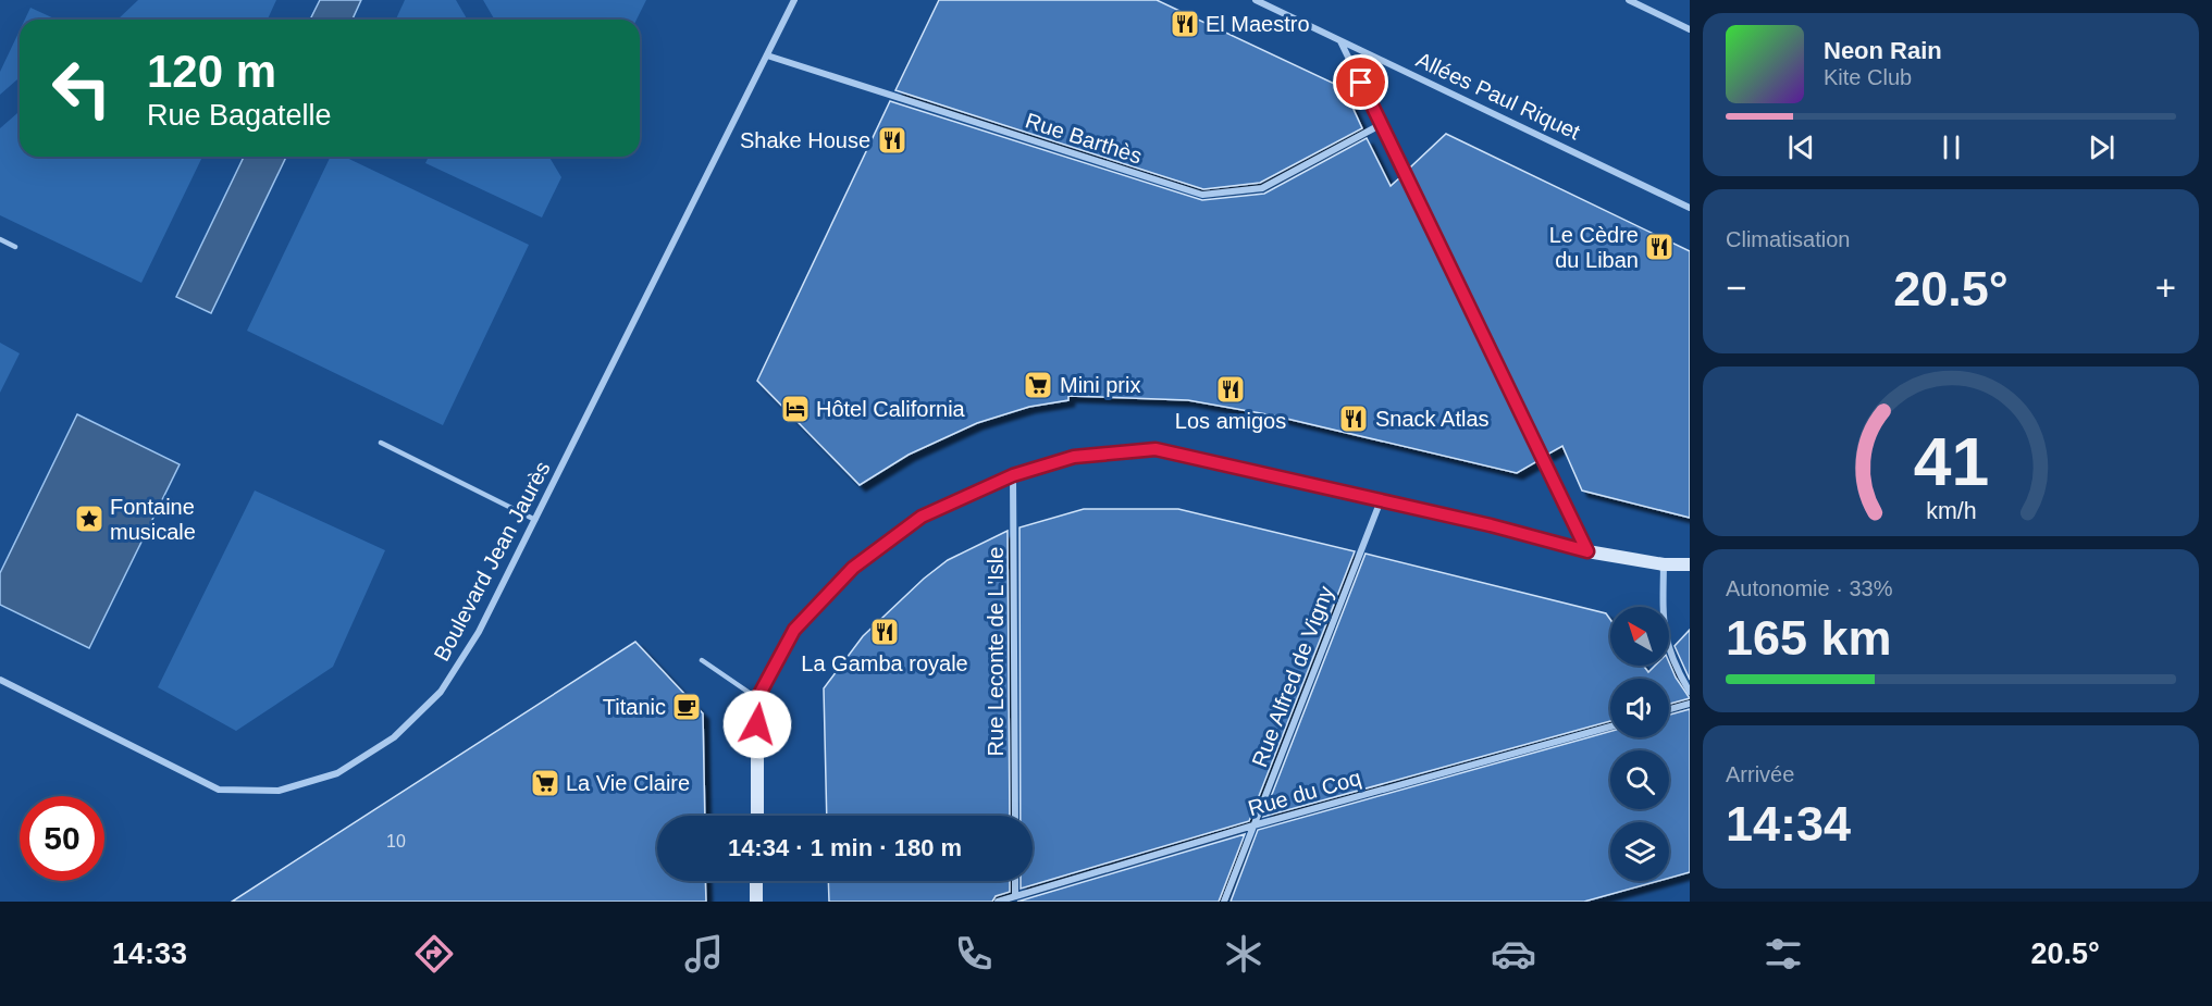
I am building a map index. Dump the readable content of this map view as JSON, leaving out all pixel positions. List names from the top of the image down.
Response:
{
  "streets": {
    "street": [
      "Allées Paul Riquet",
      "Rue Barthès",
      "Boulevard Jean Jaurès",
      "Rue Leconte de L'Isle",
      "Rue Alfred de Vigny",
      "Rue du Coq"
    ]
  },
  "crossings": [
    ["Rue Barthès", "Boulevard Jean Jaurès"],
    ["Rue Alfred de Vigny", "Rue du Coq"]
  ],
  "places": {
    "restaurant": [
      "El Maestro",
      "Shake House",
      "Le Cèdre du Liban",
      "Los amigos",
      "Snack Atlas",
      "La Gamba royale"
    ],
    "supermarket": ["Mini prix", "La Vie Claire"],
    "hotel": ["Hôtel California"],
    "place": ["Fontaine musicale"],
    "cafe": ["Titanic"]
  },
  "house_numbers": ["10"],
  "north": "top left",
  "page": {
    "turn": ["120 m", "Rue Bagatelle"],
    "song": ["Neon Rain", "Kite Club"],
    "tile": [
      "Climatisation",
      ["Autonomie · 33%", "165 km"],
      ["Arrivée", "14:34"]
    ],
    "heat": ["−", "20.5°", "+"],
    "limit": "50",
    "trip": "14:34 · 1 min · 180 m",
    "tabs": ["14:33", "20.5°"],
    "gauge": ["41", "km/h"]
  }
}
